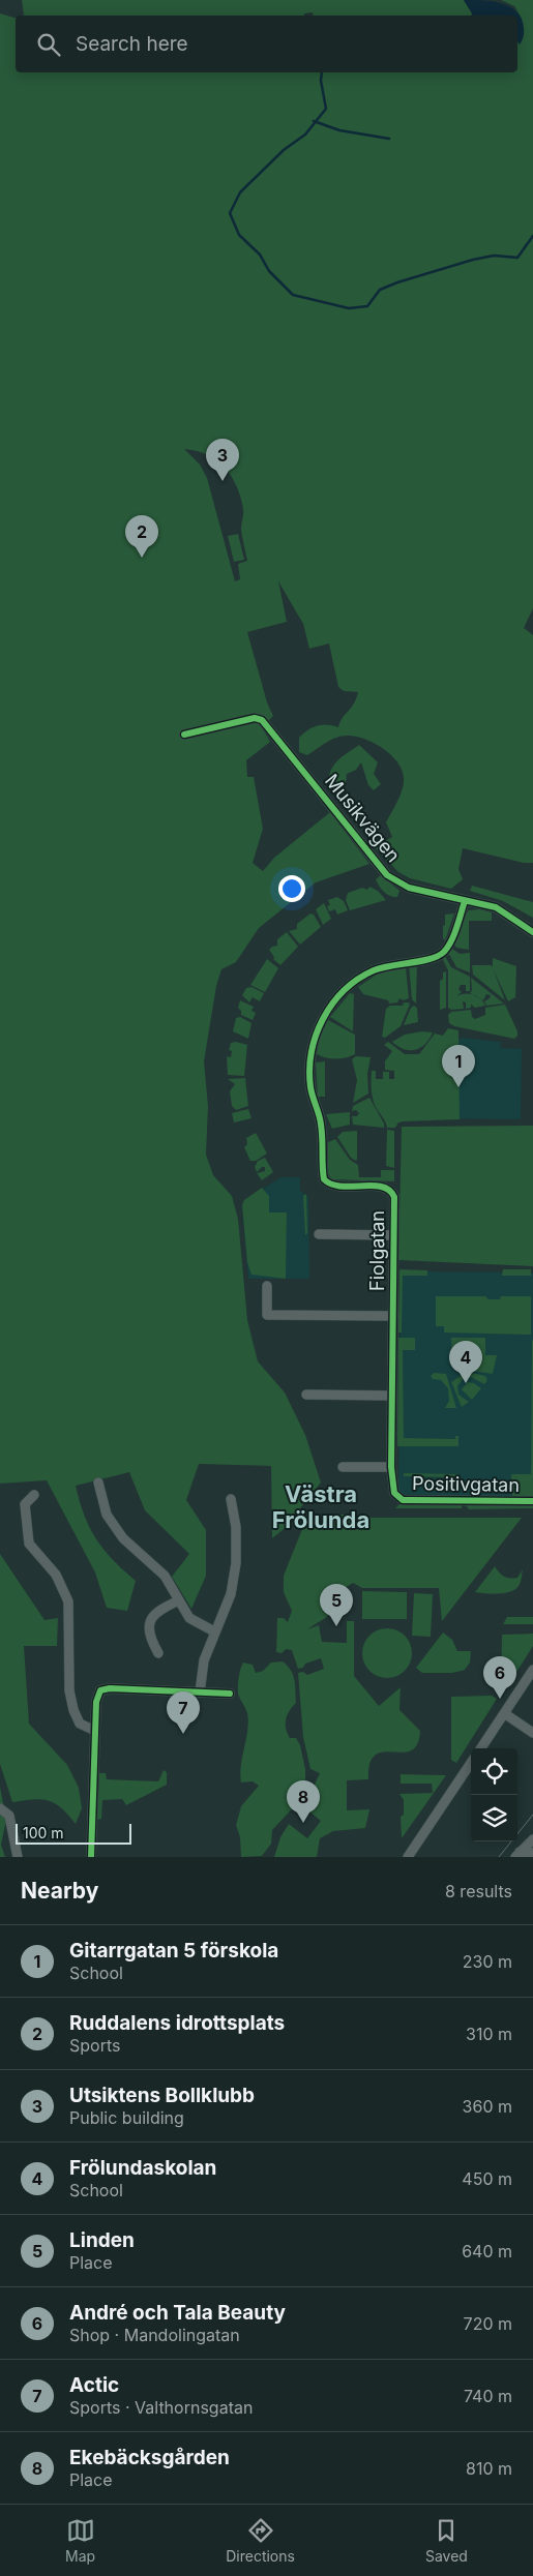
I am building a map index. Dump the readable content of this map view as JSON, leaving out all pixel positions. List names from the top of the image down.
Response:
{
  "streets": {
    "street": ["Musikvägen", "Fiolgatan", "Positivgatan"]
  },
  "crossings": [
    ["Musikvägen", "Fiolgatan"],
    ["Fiolgatan", "Positivgatan"]
  ],
  "districts": ["Västra Frölunda"],
  "scale_bar": "100 m",
  "page": {
    "search": "Search here",
    "pins": [
      "3",
      "2",
      "1",
      "4",
      "5",
      "6",
      "7",
      "8"
    ],
    "scale": "100 m",
    "heading": ["Nearby", "8 results"],
    "list": [
      {
        "mark": "1",
        "name": "Gitarrgatan 5 förskola",
        "note": "School",
        "value": "230 m"
      },
      {
        "mark": "2",
        "name": "Ruddalens idrottsplats",
        "note": "Sports",
        "value": "310 m"
      },
      {
        "mark": "3",
        "name": "Utsiktens Bollklubb",
        "note": "Public building",
        "value": "360 m"
      },
      {
        "mark": "4",
        "name": "Frölundaskolan",
        "note": "School",
        "value": "450 m"
      },
      {
        "mark": "5",
        "name": "Linden",
        "note": "Place",
        "value": "640 m"
      },
      {
        "mark": "6",
        "name": "André och Tala Beauty",
        "note": "Shop · Mandolingatan",
        "value": "720 m"
      },
      {
        "mark": "7",
        "name": "Actic",
        "note": "Sports · Valthornsgatan",
        "value": "740 m"
      },
      {
        "mark": "8",
        "name": "Ekebäcksgården",
        "note": "Place",
        "value": "810 m"
      }
    ],
    "nav": ["Map", "Directions", "Saved"]
  }
}
